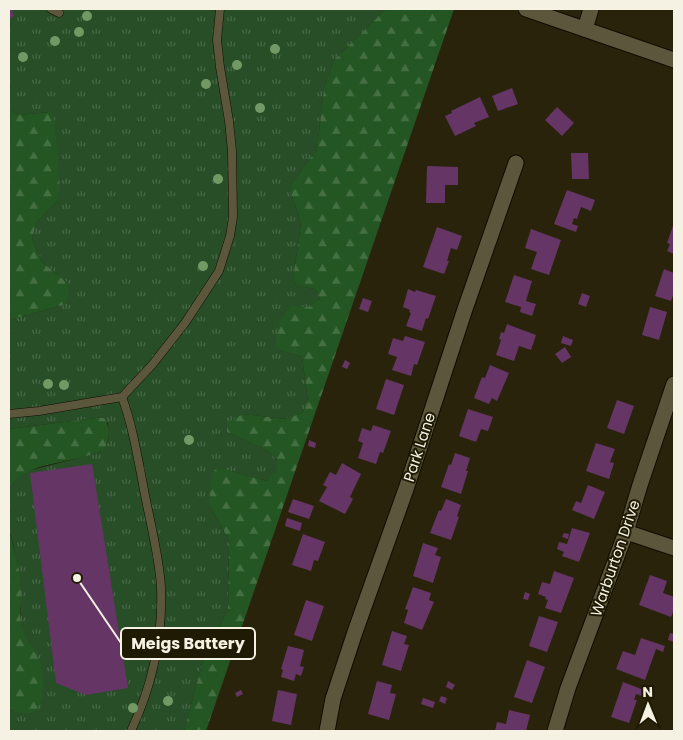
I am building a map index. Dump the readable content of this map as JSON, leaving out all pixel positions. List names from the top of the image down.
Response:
{
  "streets": {
    "street": ["Park Lane", "Warburton Drive"]
  },
  "places": ["Meigs Battery"],
  "north": "top"
}
